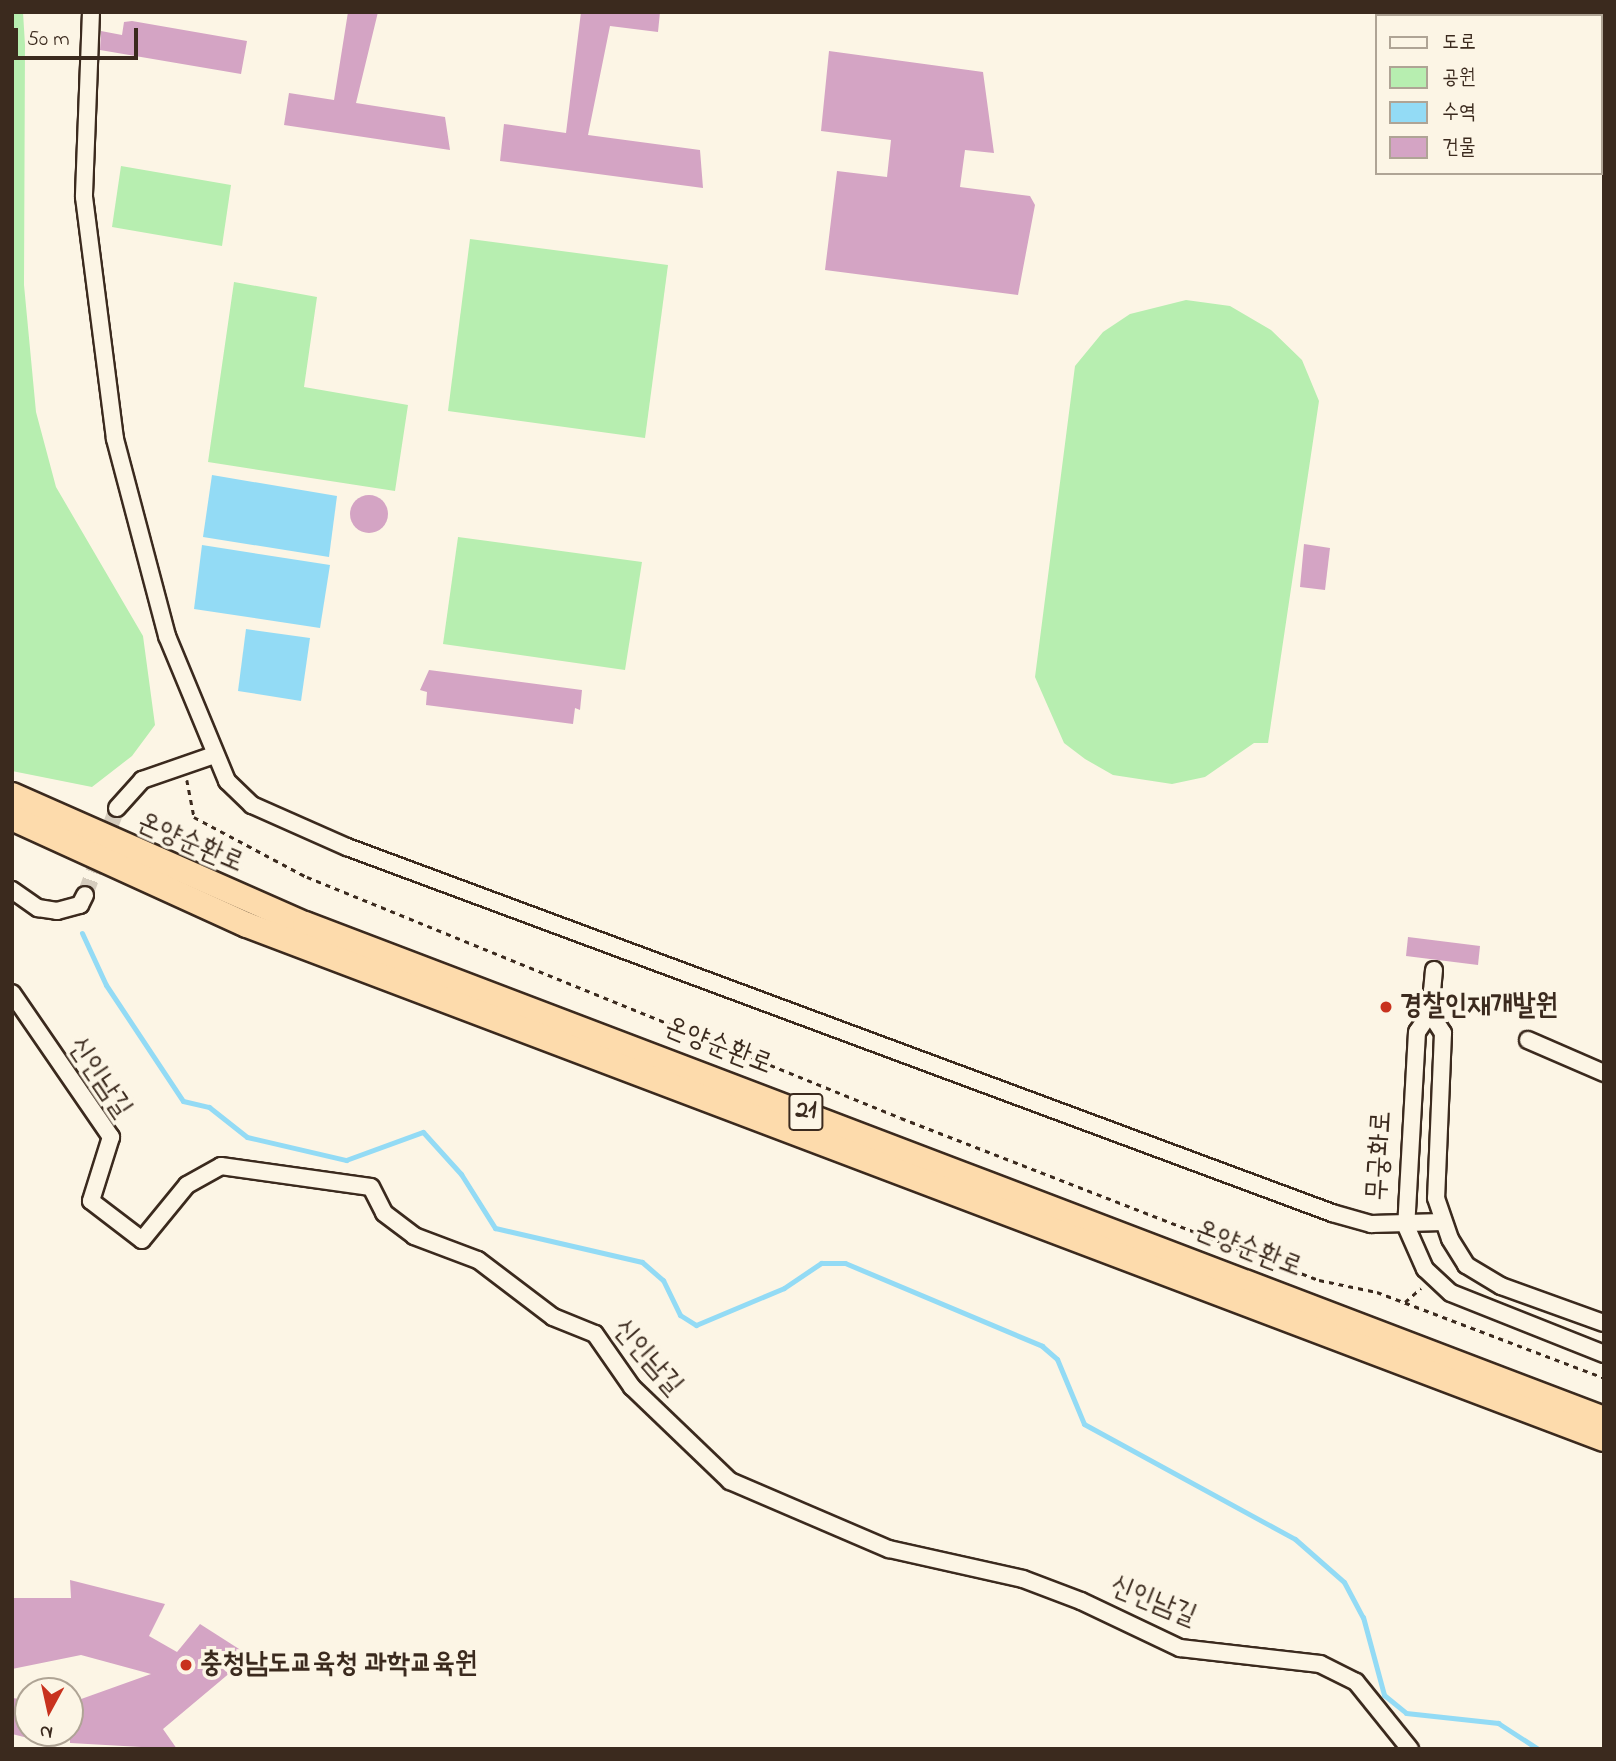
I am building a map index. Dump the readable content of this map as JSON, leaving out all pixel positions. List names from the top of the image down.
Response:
{
  "streets": {
    "highway": ["온양순환로", "21"],
    "street": ["신인남길", "무궁화로"]
  },
  "places": ["경찰인재개발원", "충청남도교육청 과학교육원"],
  "legend": [
    "도로",
    "공원",
    "수역",
    "건물"
  ],
  "scale_bar": "50 m",
  "north": "bottom"
}
